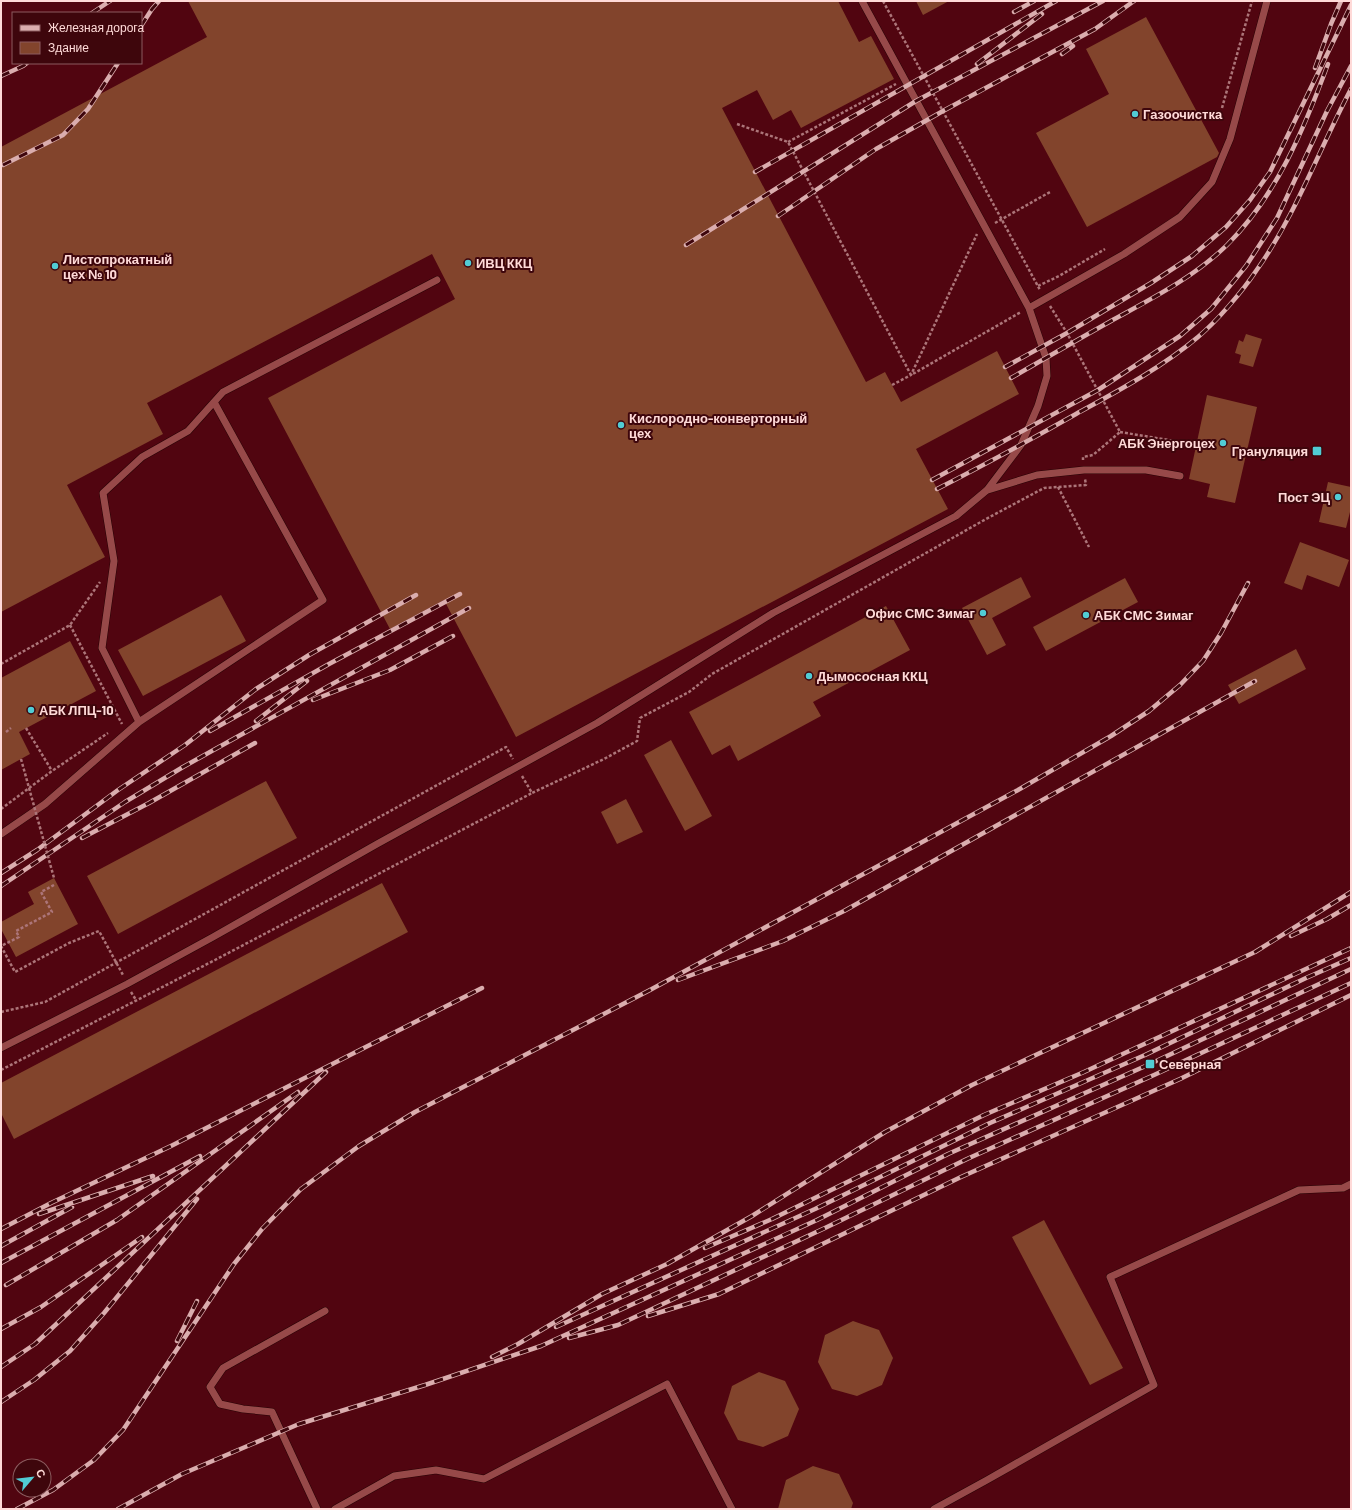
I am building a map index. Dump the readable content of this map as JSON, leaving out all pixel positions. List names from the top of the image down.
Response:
{
  "places": {
    "other": [
      "Газоочистка",
      "ИВЦ ККЦ",
      "Листопрокатный цех № 10",
      "Кислородно-конверторный цех",
      "АБК Энергоцех",
      "Пост ЭЦ",
      "Офис СМС Зимаг",
      "АБК СМС Зимаг",
      "Дымососная ККЦ",
      "АБК ЛПЦ-10"
    ],
    "transit": ["Грануляция", "Северная"]
  },
  "legend": ["Железная дорога", "Здание"],
  "north": "top right"
}
